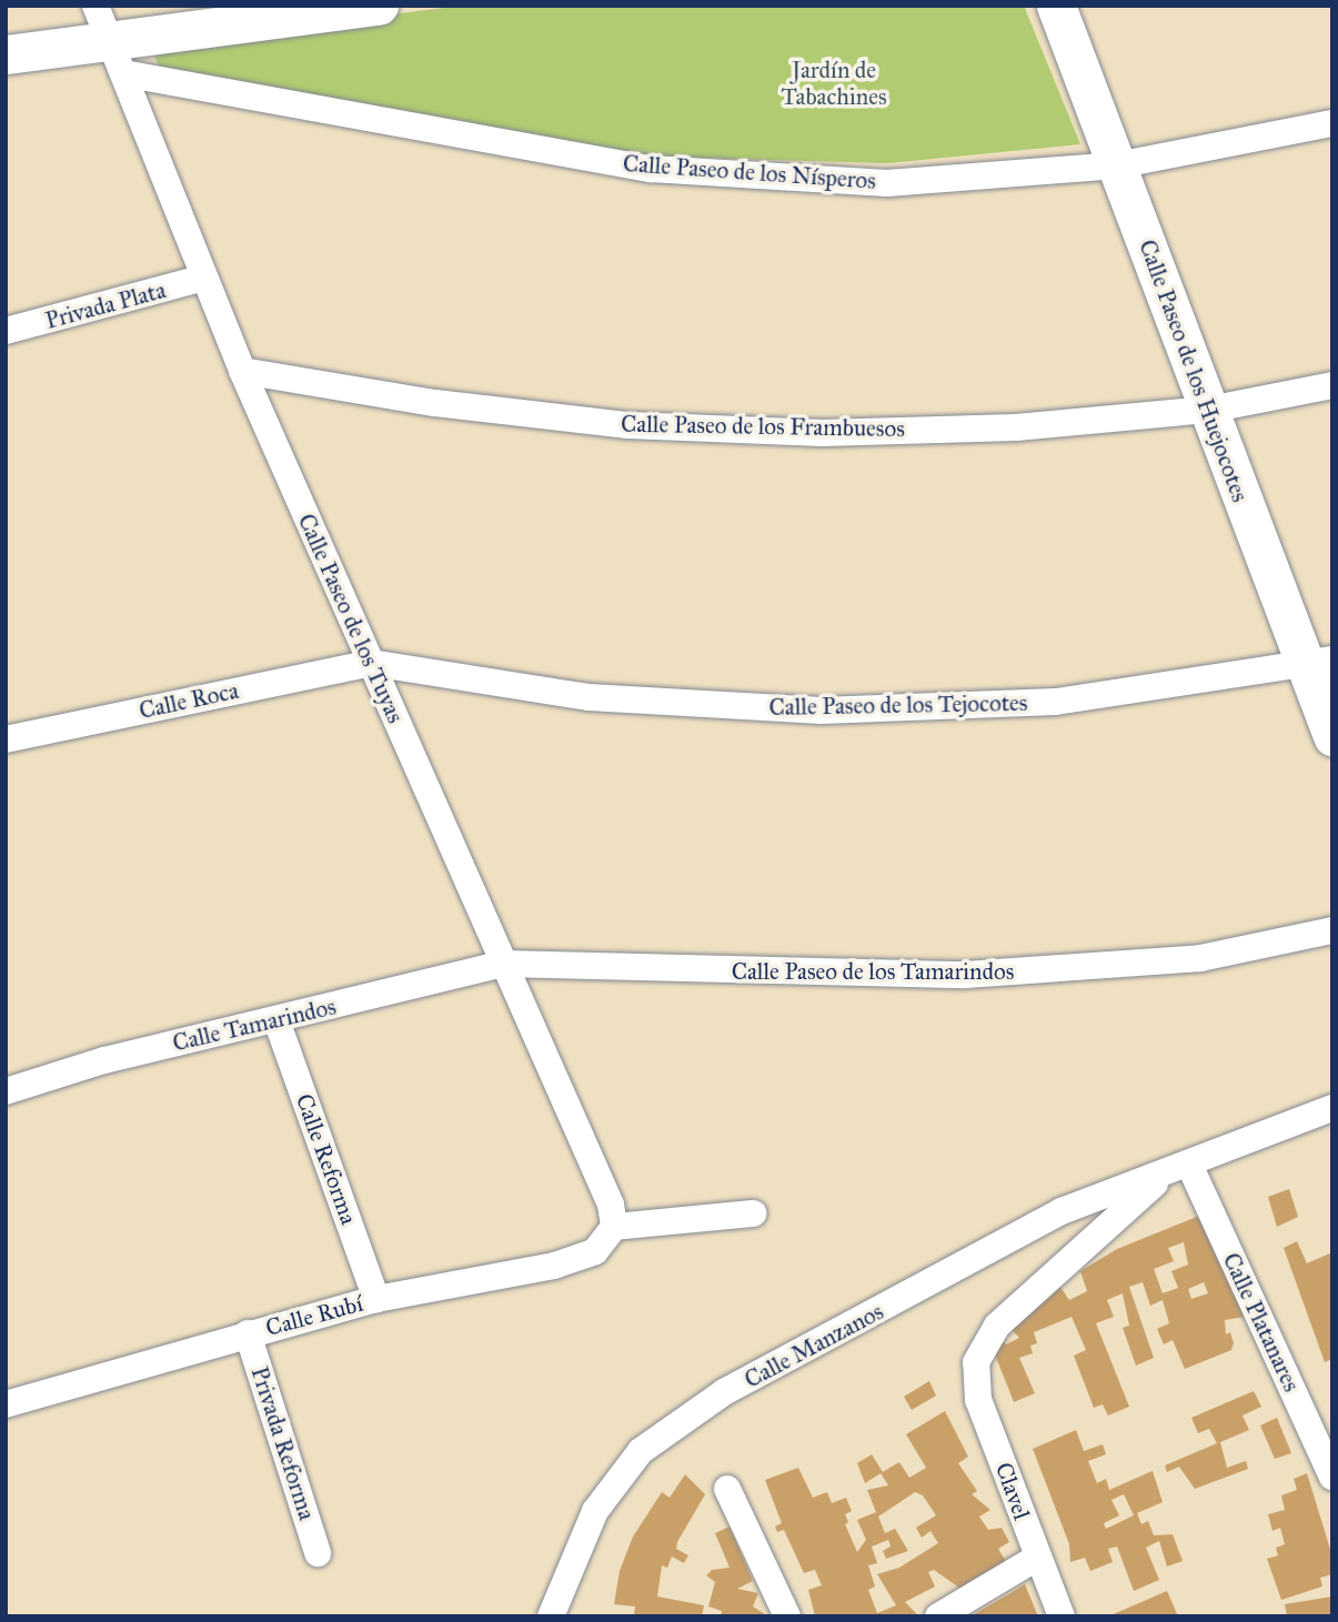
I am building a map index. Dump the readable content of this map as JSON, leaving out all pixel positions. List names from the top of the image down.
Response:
{
  "streets": {
    "street": [
      "Calle Paseo de los Nísperos",
      "Privada Plata",
      "Calle Paseo de los Huejocotes",
      "Calle Paseo de los Frambuesos",
      "Calle Paseo de los Tuyas",
      "Calle Roca",
      "Calle Paseo de los Tejocotes",
      "Calle Paseo de los Tamarindos",
      "Calle Tamarindos",
      "Calle Reforma",
      "Calle Rubí",
      "Calle Platanares",
      "Calle Manzanos",
      "Privada Reforma",
      "Clavel"
    ]
  },
  "crossings": [
    ["Calle Paseo de los Nísperos", "Calle Paseo de los Huejocotes"],
    ["Calle Paseo de los Nísperos", "Calle Paseo de los Tuyas"],
    ["Privada Plata", "Calle Paseo de los Tuyas"],
    ["Calle Paseo de los Huejocotes", "Calle Paseo de los Frambuesos"],
    ["Calle Paseo de los Huejocotes", "Calle Paseo de los Tejocotes"],
    ["Calle Paseo de los Frambuesos", "Calle Paseo de los Tuyas"],
    ["Calle Paseo de los Tuyas", "Calle Roca"],
    ["Calle Paseo de los Tuyas", "Calle Paseo de los Tejocotes"],
    ["Calle Paseo de los Tuyas", "Calle Paseo de los Tamarindos"],
    ["Calle Paseo de los Tuyas", "Calle Tamarindos"],
    ["Calle Paseo de los Tuyas", "Calle Rubí"],
    ["Calle Roca", "Calle Paseo de los Tejocotes"],
    ["Calle Paseo de los Tamarindos", "Calle Tamarindos"],
    ["Calle Tamarindos", "Calle Reforma"],
    ["Calle Reforma", "Calle Rubí"],
    ["Calle Rubí", "Privada Reforma"],
    ["Calle Platanares", "Calle Manzanos"],
    ["Calle Manzanos", "Clavel"]
  ],
  "parks": ["Jardín de Tabachines"]
}
